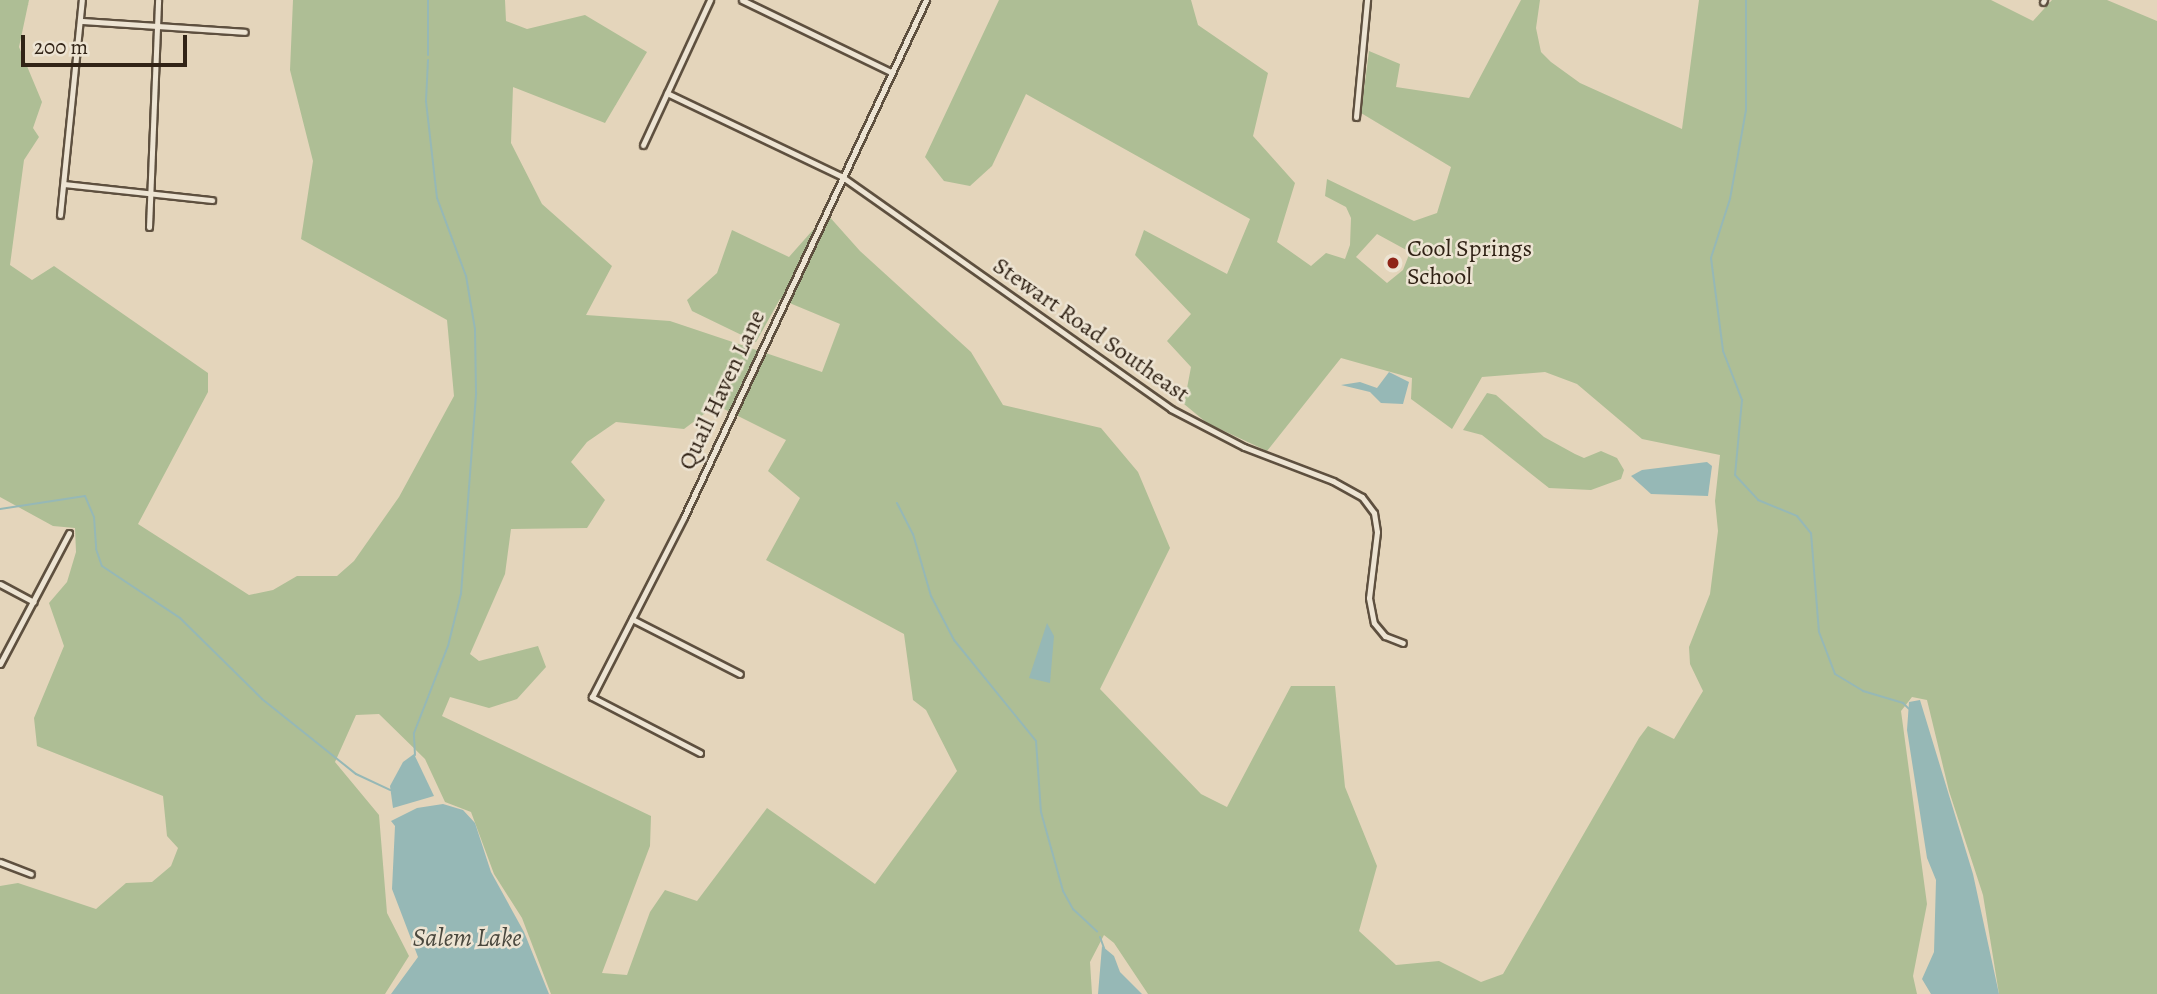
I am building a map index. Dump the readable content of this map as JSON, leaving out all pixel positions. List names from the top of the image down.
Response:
{
  "streets": {
    "street": ["Stewart Road Southeast", "Quail Haven Lane"]
  },
  "crossings": [
    ["Stewart Road Southeast", "Quail Haven Lane"]
  ],
  "water": ["Salem Lake"],
  "places": ["Cool Springs School"],
  "scale_bar": "200 m"
}
